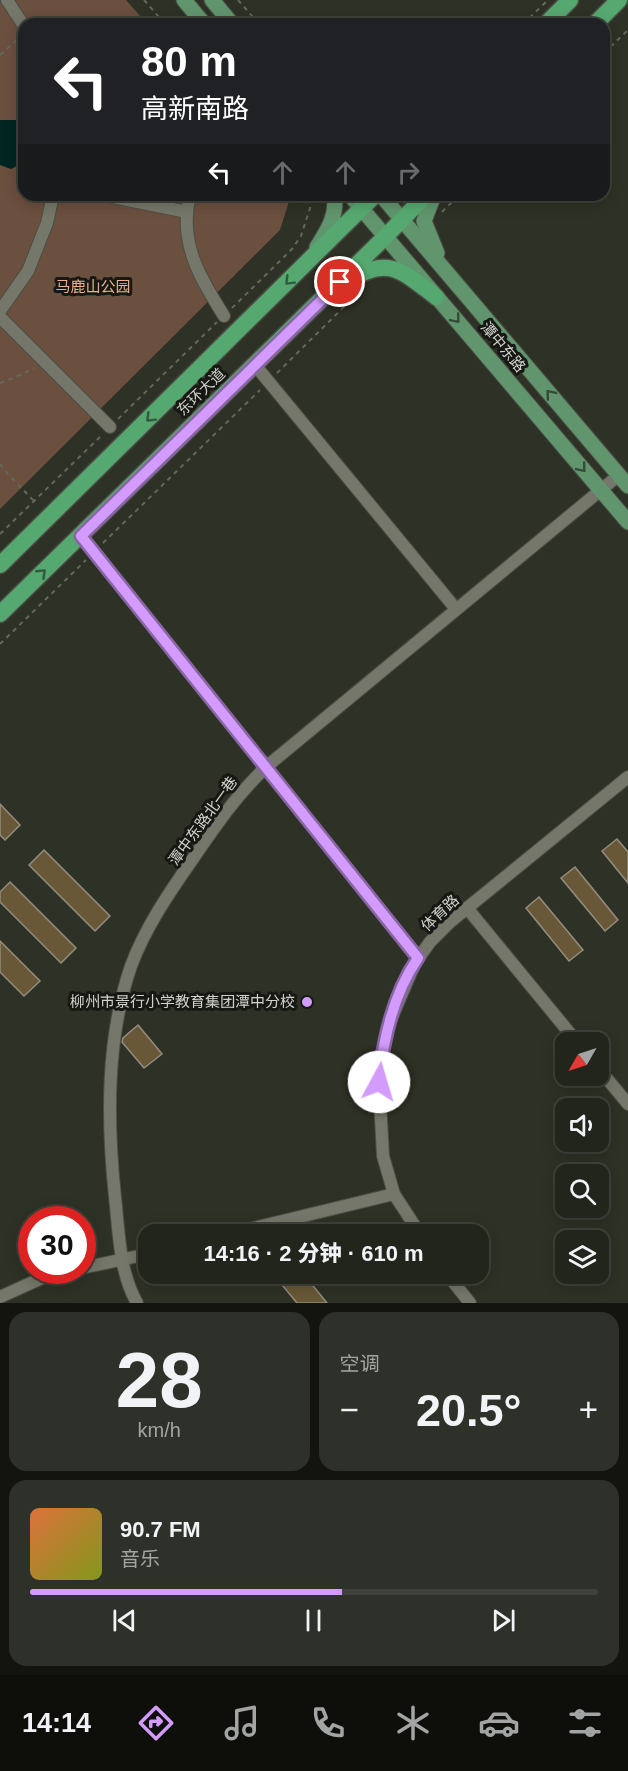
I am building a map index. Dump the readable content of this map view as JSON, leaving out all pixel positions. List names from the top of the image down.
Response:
{
  "streets": {
    "highway": ["东环大道"],
    "main road": ["潭中东路"],
    "street": ["潭中东路北一巷", "体育路"]
  },
  "crossings": [
    ["潭中东路", "东环大道"],
    ["潭中东路", "潭中东路北一巷"]
  ],
  "parks": ["马鹿山公园"],
  "places": ["柳州市景行小学教育集团潭中分校"],
  "north": "bottom left",
  "page": {
    "turn": ["80 m", "高新南路"],
    "limit": "30",
    "trip": "14:16 · 2 分钟 · 610 m",
    "tile": [
      ["28", "km/h"],
      "空调"
    ],
    "heat": ["−", "20.5°", "+"],
    "song": ["90.7 FM", "音乐"],
    "tabs": "14:14"
  }
}
